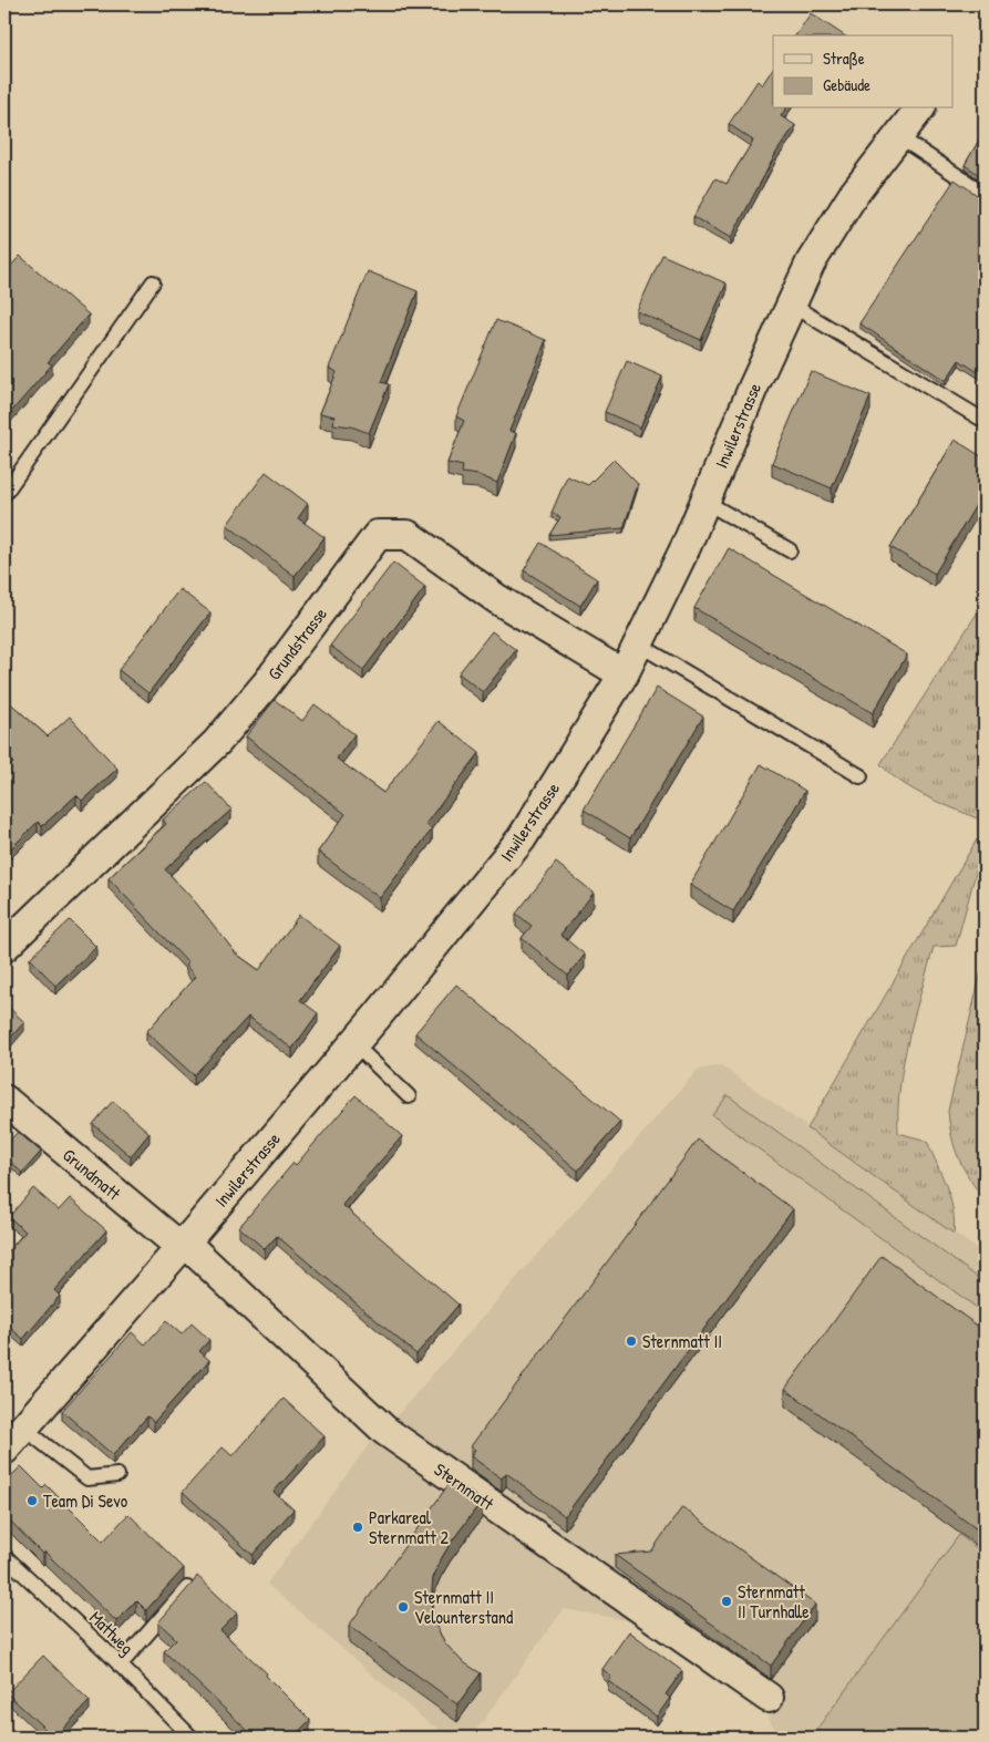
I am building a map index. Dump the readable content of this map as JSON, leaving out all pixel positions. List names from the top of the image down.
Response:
{
  "streets": {
    "street": [
      "Inwilerstrasse",
      "Grundstrasse",
      "Grundmatt",
      "Sternmatt"
    ],
    "lane": ["Mattweg"]
  },
  "crossings": [
    ["Inwilerstrasse", "Grundstrasse"],
    ["Inwilerstrasse", "Grundmatt"],
    ["Inwilerstrasse", "Sternmatt"],
    ["Grundmatt", "Sternmatt"]
  ],
  "places": [
    "Sternmatt II",
    "Team Di Sevo",
    "Parkareal Sternmatt 2",
    "Sternmatt II Turnhalle",
    "Sternmatt II Velounterstand"
  ],
  "legend": ["Straße", "Gebäude"]
}
